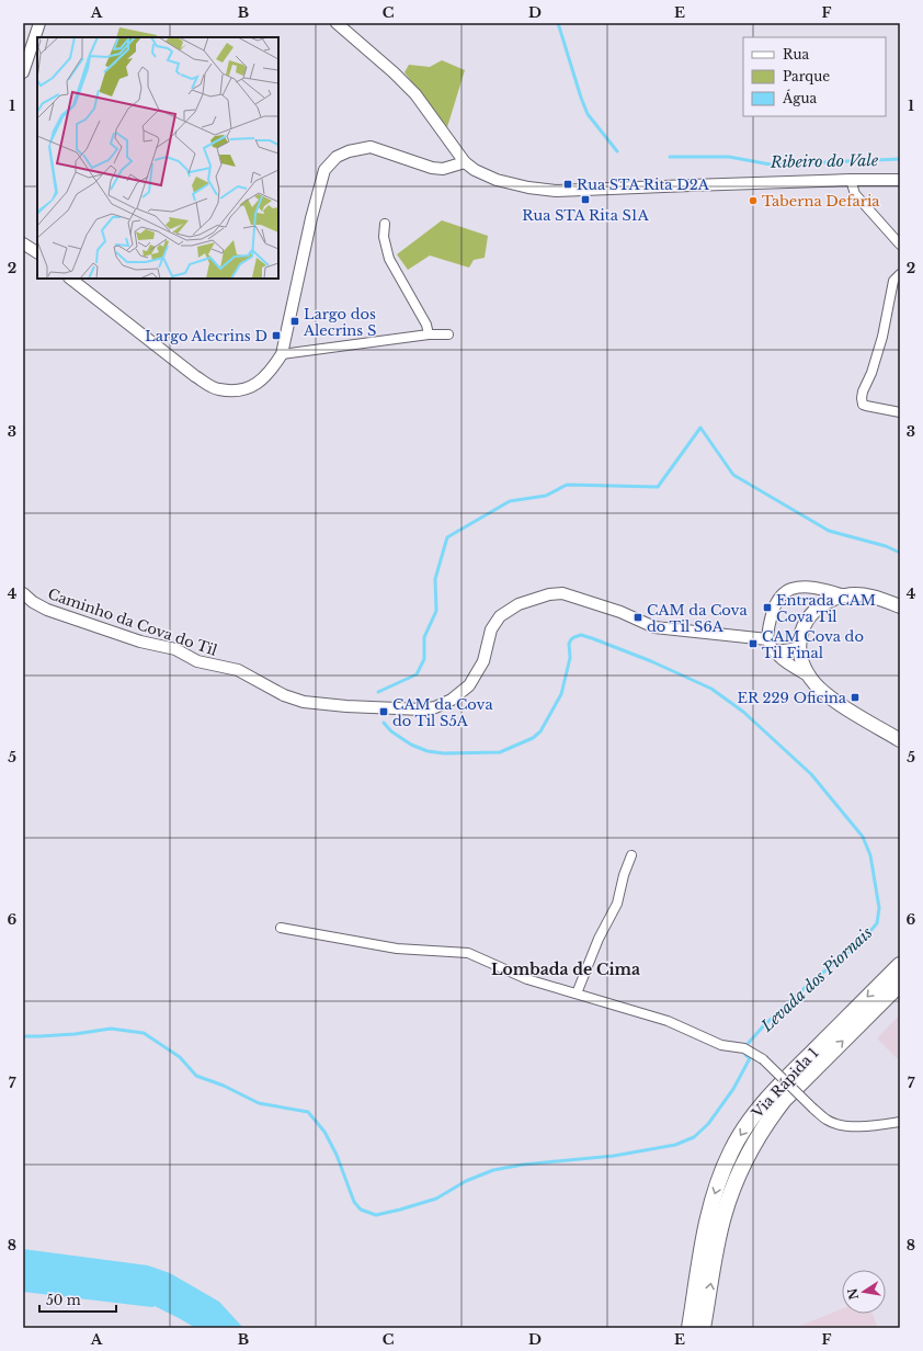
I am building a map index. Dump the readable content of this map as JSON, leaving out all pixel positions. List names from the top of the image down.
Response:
{
  "streets": {
    "highway": ["Via Rápida 1"],
    "street": ["Caminho da Cova do Til"]
  },
  "districts": ["Lombada de Cima"],
  "water": ["Ribeiro do Vale", "Levada dos Piornais"],
  "places": {
    "transit": [
      "Rua STA Rita D2A",
      "Rua STA Rita S1A",
      "Largo dos Alecrins S",
      "Largo Alecrins D",
      "Entrada CAM Cova Til",
      "CAM da Cova do Til S6A",
      "CAM Cova do Til Final",
      "ER 229 Oficina",
      "CAM da Cova do Til S5A"
    ],
    "other": ["Taberna Defaria"]
  },
  "legend": ["Rua", "Parque", "Água"],
  "scale_bar": "50 m",
  "north": "left",
  "grid": {
    "columns": [
      "A",
      "B",
      "C",
      "D",
      "E",
      "F"
    ],
    "rows": [
      "1",
      "2",
      "3",
      "4",
      "5",
      "6",
      "7",
      "8"
    ]
  }
}
